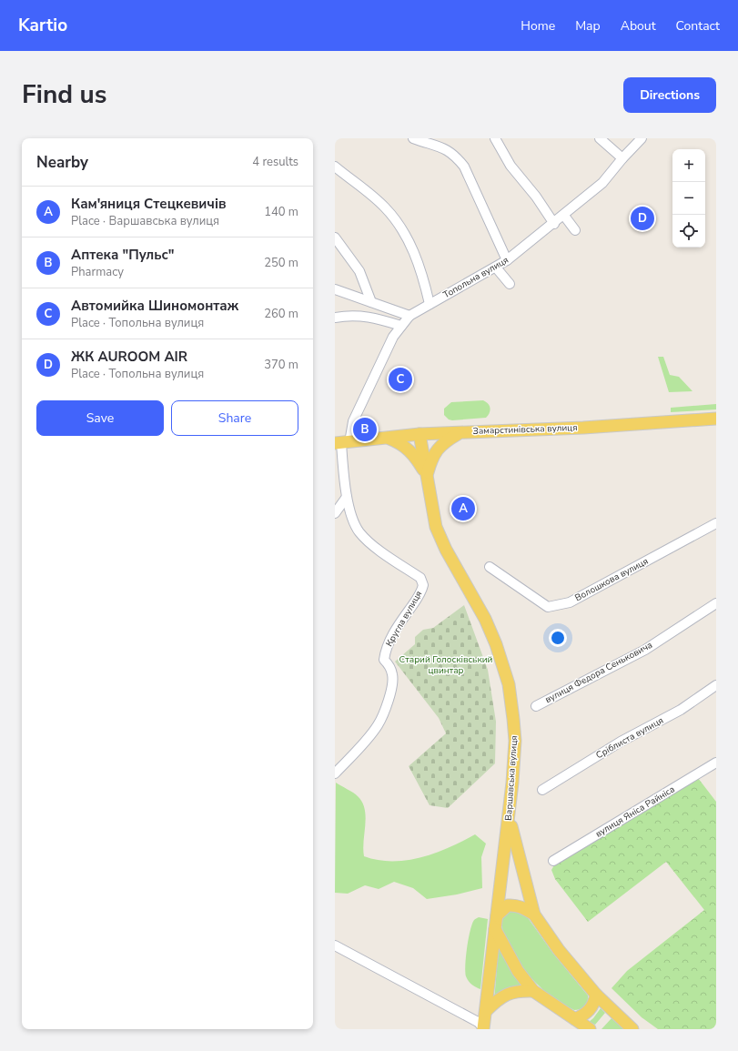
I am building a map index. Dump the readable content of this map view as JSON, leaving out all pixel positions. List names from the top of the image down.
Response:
{
  "streets": {
    "main road": ["Замарстинівська вулиця", "Варшавська вулиця"],
    "street": [
      "Топольна вулиця",
      "Волошкова вулиця",
      "Кругла вулиця",
      "вулиця Федора Сеньковича",
      "Сріблиста вулиця",
      "вулиця Яніса Райніса"
    ]
  },
  "crossings": [
    ["Топольна вулиця", "Замарстинівська вулиця"],
    ["Топольна вулиця", "Кругла вулиця"],
    ["Замарстинівська вулиця", "Кругла вулиця"],
    ["Замарстинівська вулиця", "Варшавська вулиця"]
  ],
  "parks": ["Старий Голосківський цвинтар"],
  "page": {
    "header": "Kartio",
    "nav": [
      "Home",
      "Map",
      "About",
      "Contact"
    ],
    "title": "Find us",
    "buttons": [
      "Directions",
      ["Save", "Share"]
    ],
    "heading": ["Nearby", "4 results"],
    "map_buttons": ["+", "−"],
    "list": [
      {
        "mark": "A",
        "name": "Кам'яниця Стецкевичів",
        "note": "Place · Варшавська вулиця",
        "value": "140 m"
      },
      {
        "mark": "B",
        "name": "Аптека \"Пульс\"",
        "note": "Pharmacy",
        "value": "250 m"
      },
      {
        "mark": "C",
        "name": "Автомийка Шиномонтаж",
        "note": "Place · Топольна вулиця",
        "value": "260 m"
      },
      {
        "mark": "D",
        "name": "ЖК AUROOM AIR",
        "note": "Place · Топольна вулиця",
        "value": "370 m"
      }
    ],
    "pins": [
      "D",
      "C",
      "B",
      "A"
    ]
  }
}
